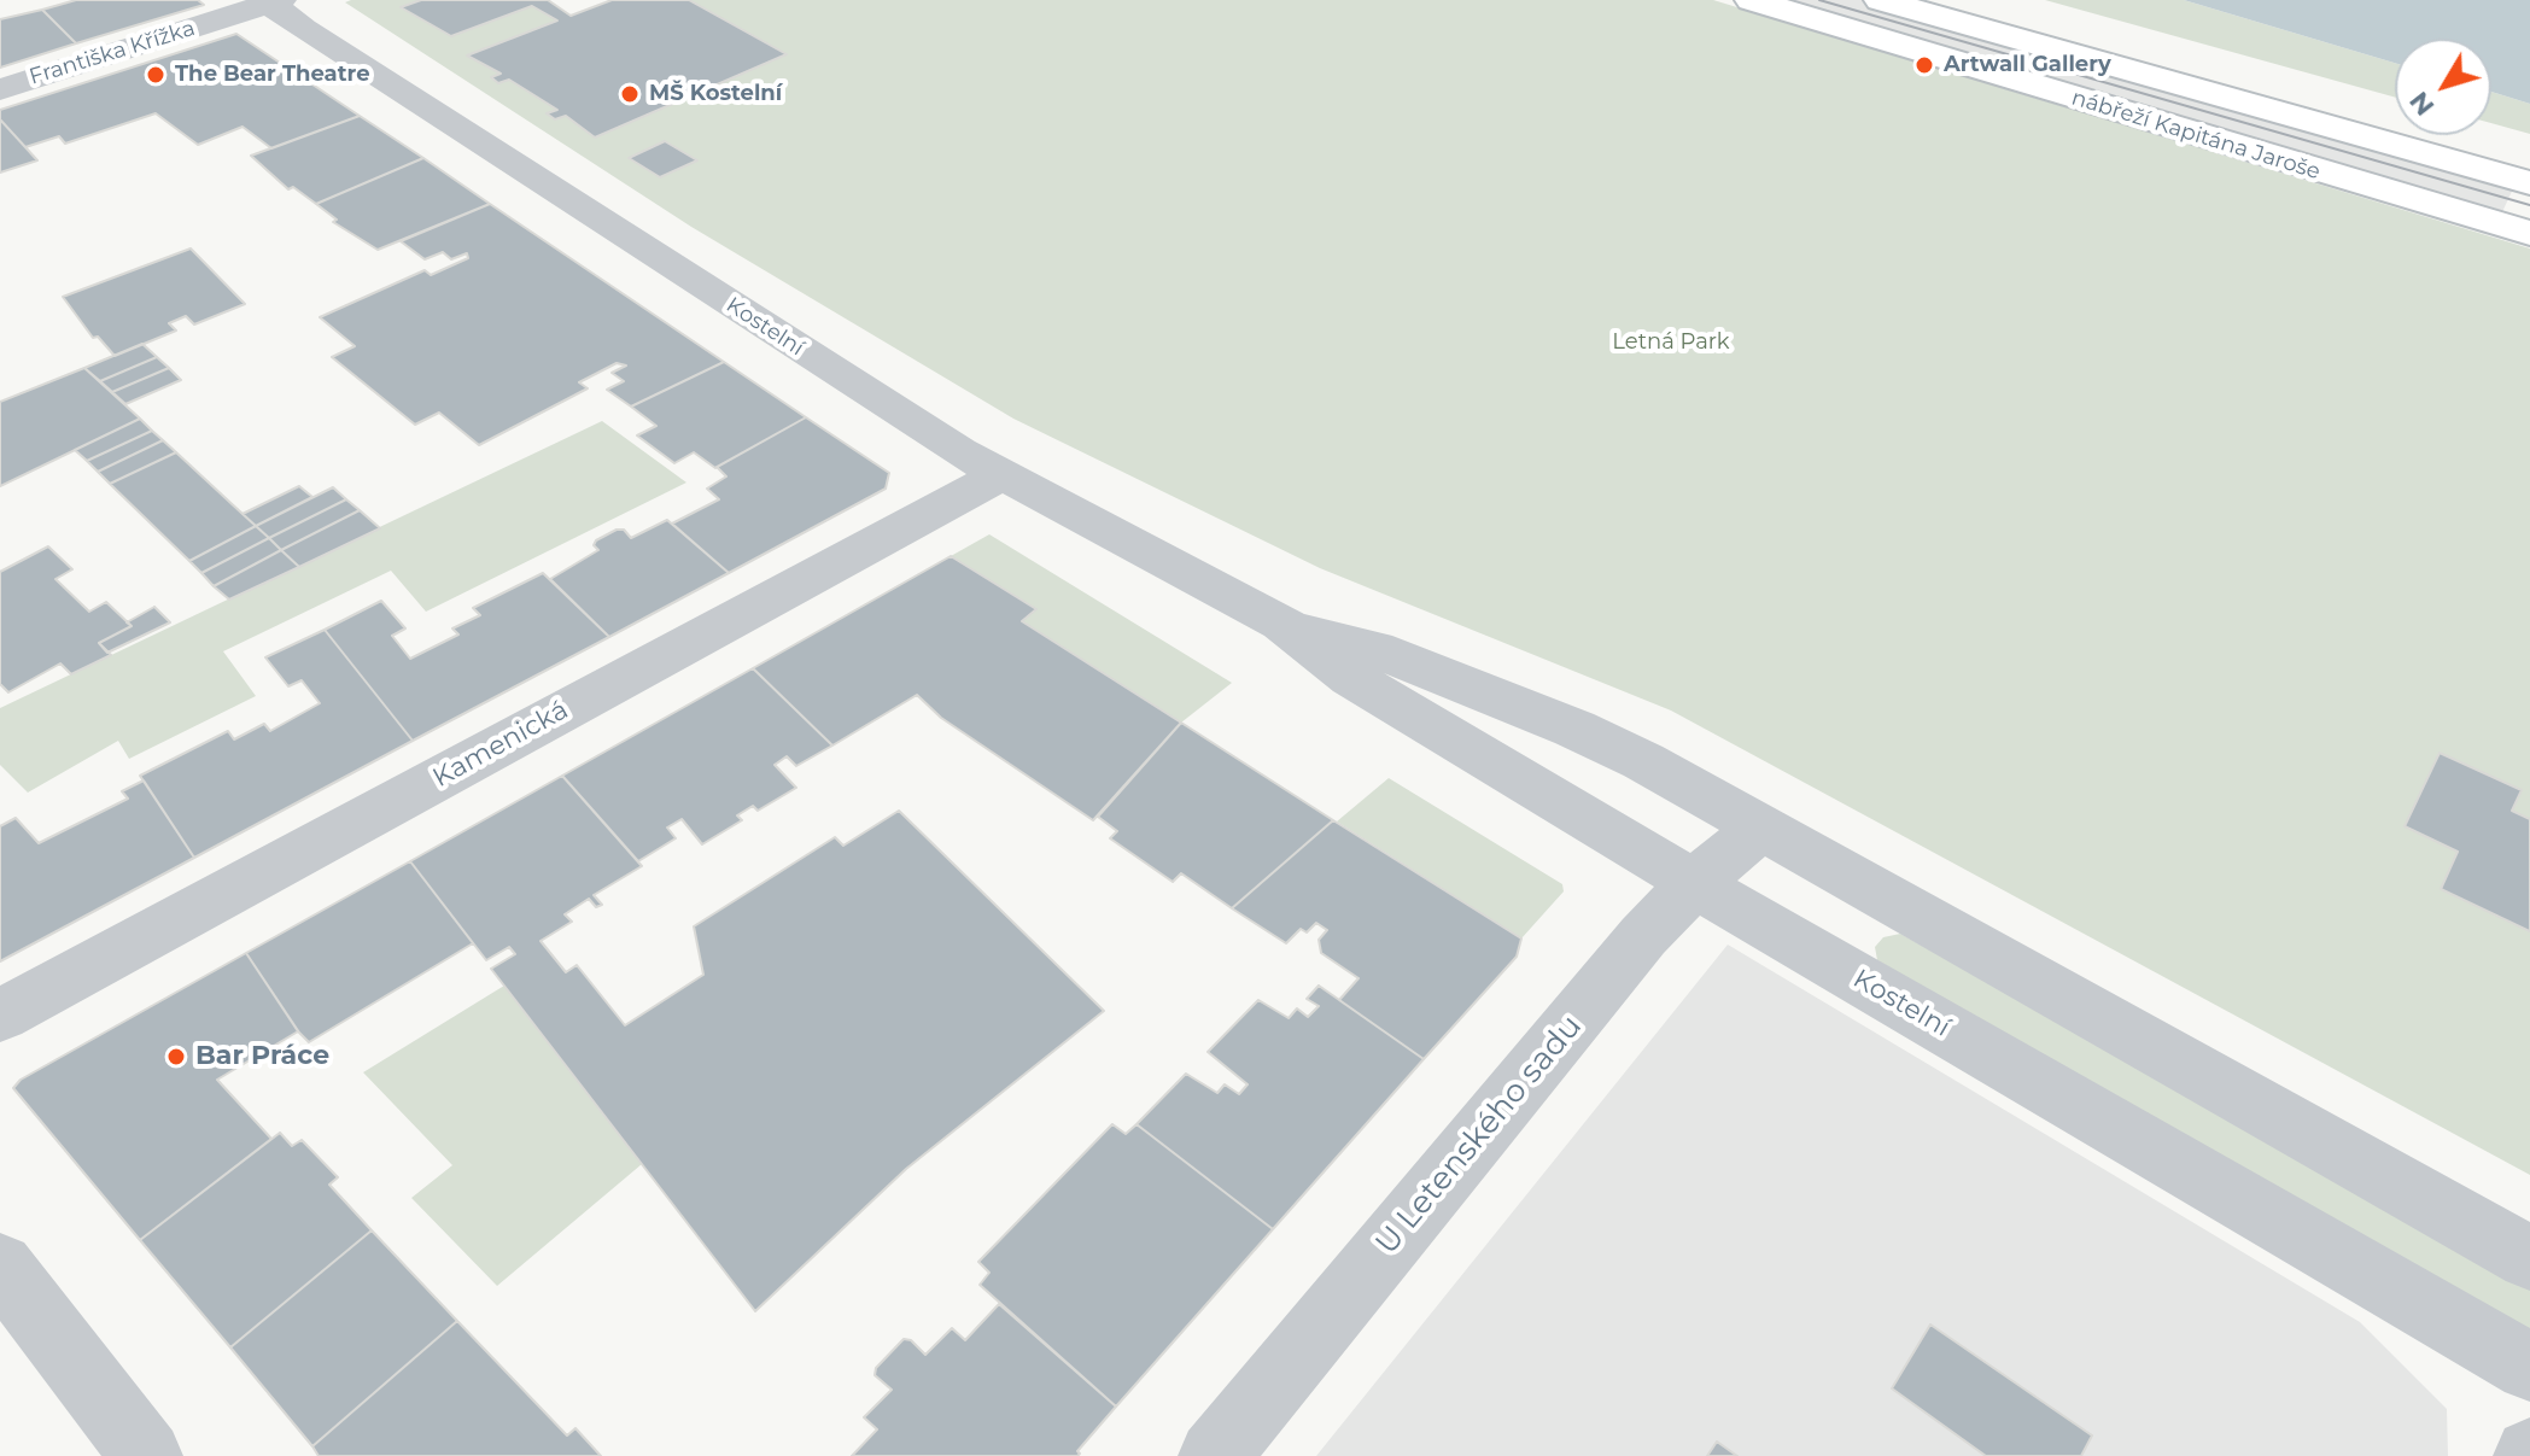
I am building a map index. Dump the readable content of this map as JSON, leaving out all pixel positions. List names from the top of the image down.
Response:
{
  "streets": {
    "main road": ["nábřeží Kapitána Jaroše"],
    "street": [
      "Františka Křížka",
      "Kostelní",
      "Kamenická",
      "U Letenského sadu"
    ]
  },
  "crossings": [
    ["Františka Křížka", "Kostelní"],
    ["Kostelní", "Kamenická"],
    ["Kostelní", "U Letenského sadu"]
  ],
  "parks": ["Letná Park"],
  "places": [
    "Artwall Gallery",
    "The Bear Theatre",
    "MŠ Kostelní",
    "Bar Práce"
  ],
  "north": "bottom left"
}
